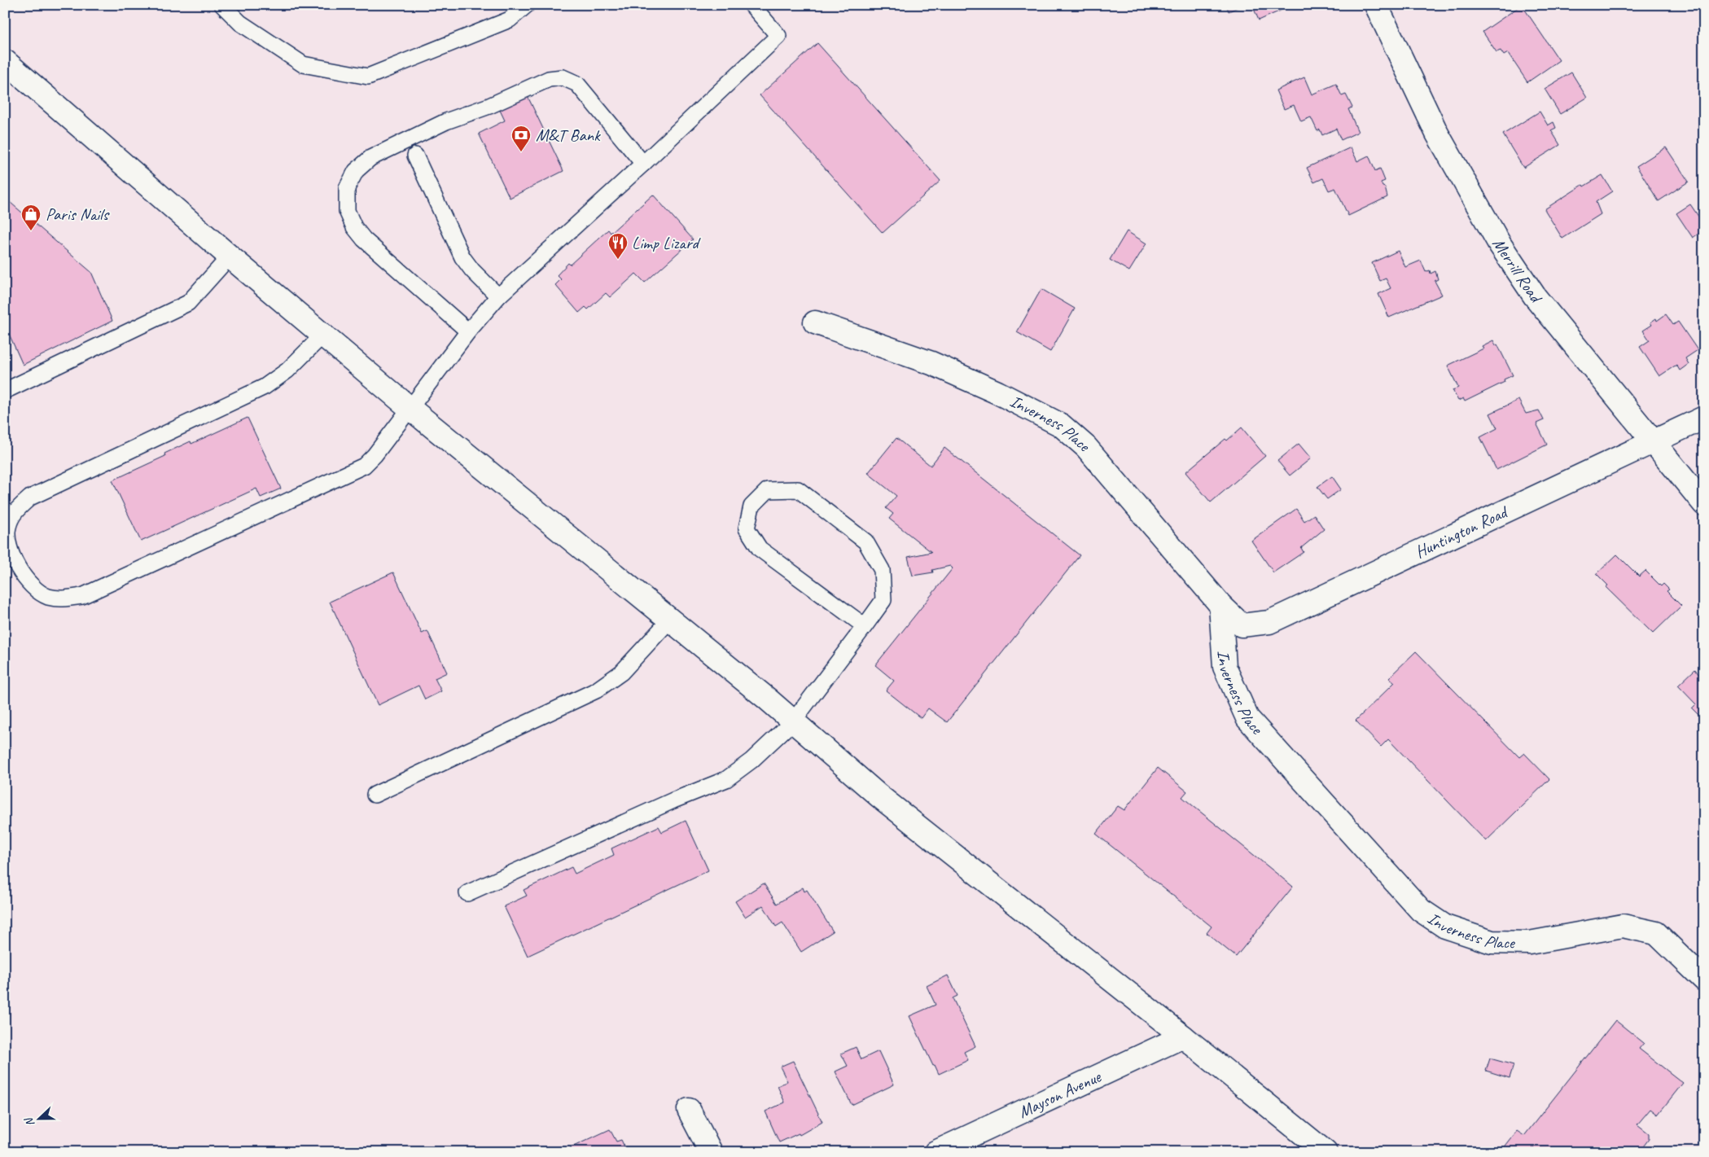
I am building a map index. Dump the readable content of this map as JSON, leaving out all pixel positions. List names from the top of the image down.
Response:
{
  "streets": {
    "street": [
      "Merrill Road",
      "Inverness Place",
      "Huntington Road",
      "Mayson Avenue"
    ]
  },
  "crossings": [
    ["Merrill Road", "Huntington Road"],
    ["Inverness Place", "Huntington Road"]
  ],
  "places": {
    "bank": ["M&T Bank"],
    "shop": ["Paris Nails"],
    "restaurant": ["Limp Lizard"]
  },
  "north": "left"
}
